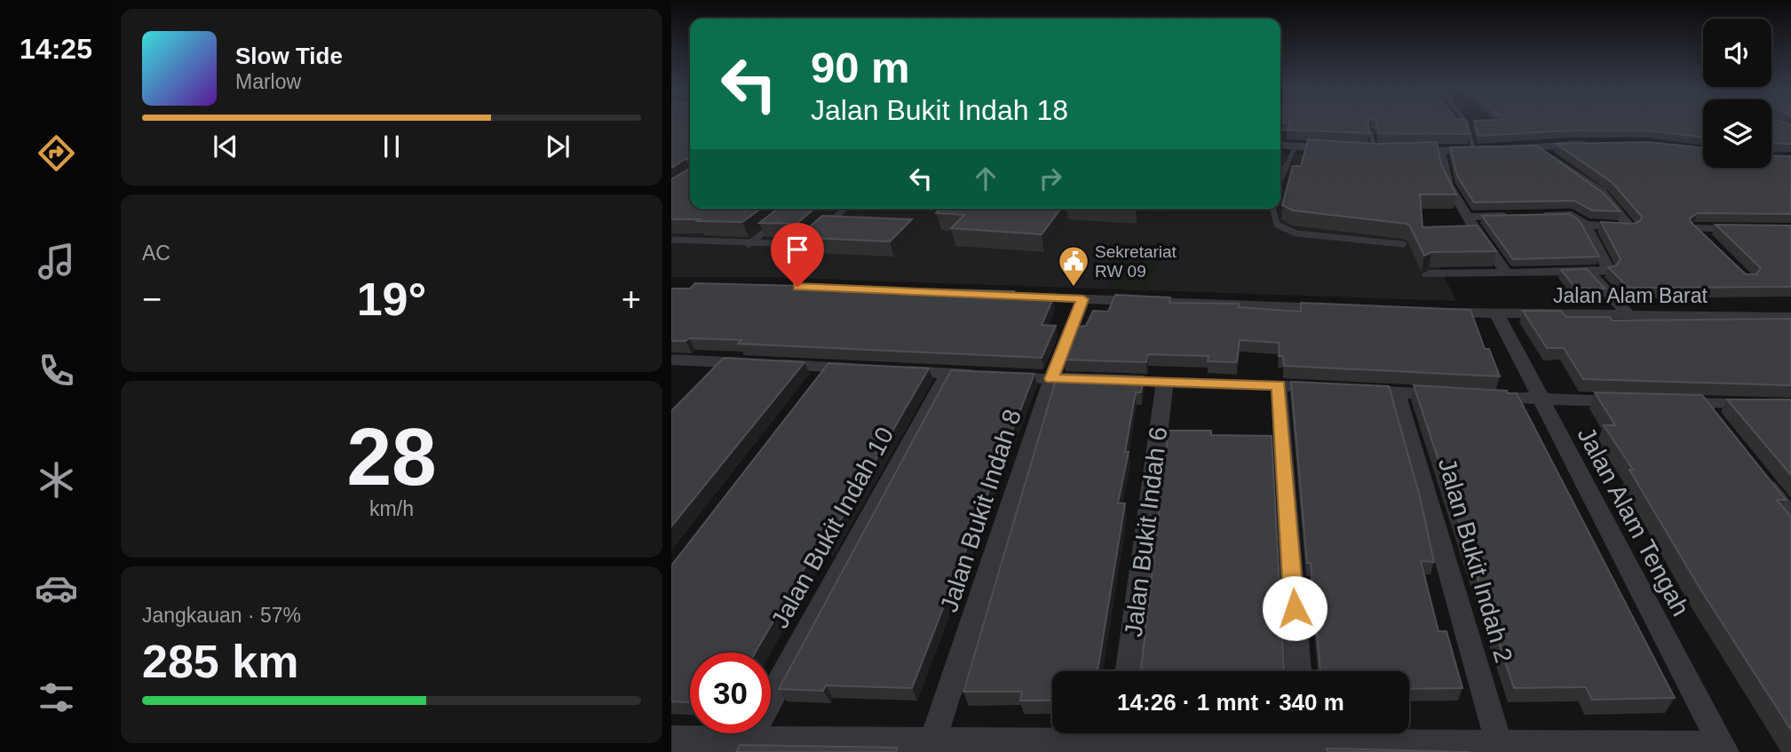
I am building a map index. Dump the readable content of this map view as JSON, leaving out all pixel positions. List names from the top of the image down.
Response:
{
  "streets": {
    "street": [
      "Jalan Alam Barat",
      "Jalan Bukit Indah 8",
      "Jalan Alam Tengah",
      "Jalan Bukit Indah 10",
      "Jalan Bukit Indah 6",
      "Jalan Bukit Indah 2"
    ]
  },
  "crossings": [
    ["Jalan Alam Barat", "Jalan Alam Tengah"]
  ],
  "places": {
    "public building": ["Sekretariat RW 09"]
  },
  "page": {
    "tabs": "14:25",
    "turn": ["90 m", "Jalan Bukit Indah 18"],
    "song": ["Slow Tide", "Marlow"],
    "tile": [
      "AC",
      ["28", "km/h"],
      ["Jangkauan · 57%", "285 km"]
    ],
    "heat": ["−", "19°", "+"],
    "limit": "30",
    "trip": "14:26 · 1 mnt · 340 m"
  }
}
